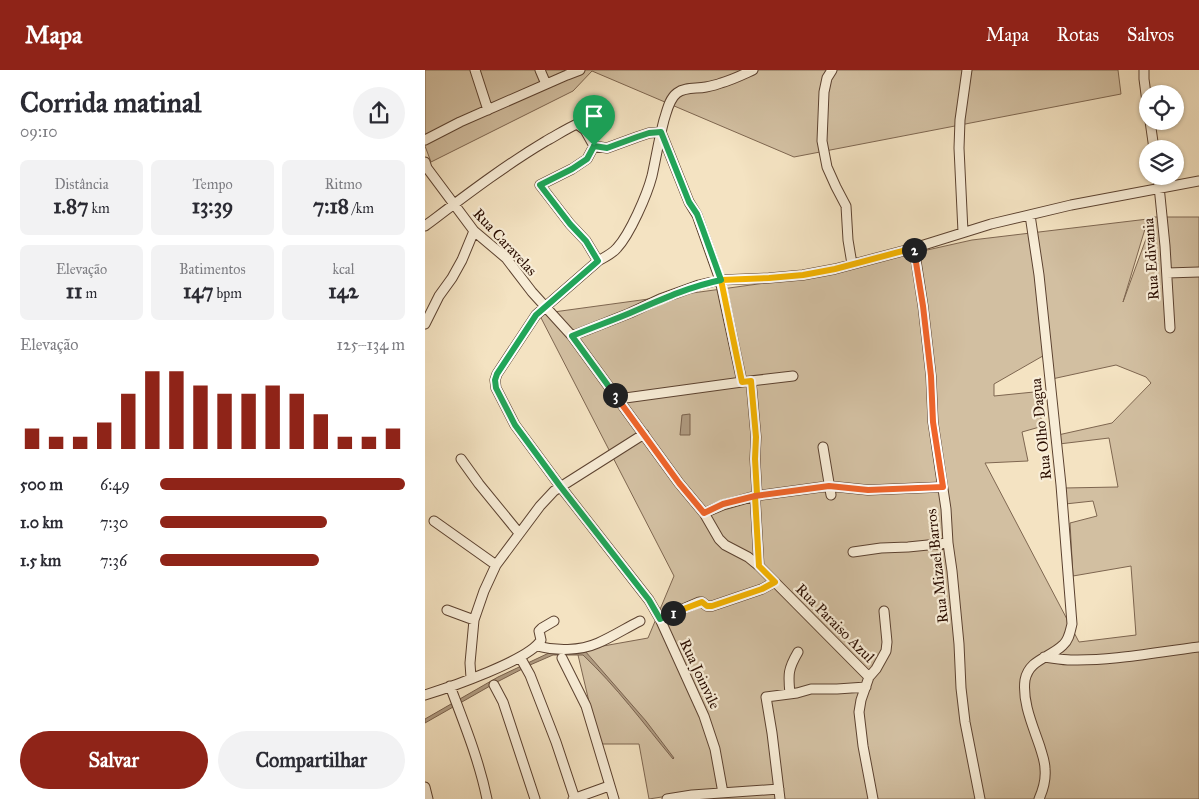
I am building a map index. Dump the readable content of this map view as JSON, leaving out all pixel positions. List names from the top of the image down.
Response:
{
  "streets": {
    "street": [
      "Rua Caravelas",
      "Rua Edivania",
      "Rua Olho Dagua",
      "Rua Mizael Barros",
      "Rua Paraiso Azul",
      "Rua Joinvile"
    ]
  },
  "crossings": [
    ["Rua Caravelas", "Rua Paraiso Azul"],
    ["Rua Caravelas", "Rua Joinvile"]
  ],
  "page": {
    "header": "Mapa",
    "nav": ["Mapa", "Rotas", "Salvos"],
    "heading": ["Corrida matinal", "09:10"],
    "stats": [
      ["Distância", "1.87 km"],
      ["Tempo", "13:39"],
      ["Ritmo", "7:18 /km"],
      ["Elevação", "11 m"],
      ["Batimentos", "147 bpm"],
      ["kcal", "142"]
    ],
    "pins": ["2", "3", "1"],
    "chart": ["Elevação", "125–134 m"],
    "list": [
      {
        "name": "500 m",
        "note": "6:49"
      },
      {
        "name": "1.0 km",
        "note": "7:30"
      },
      {
        "name": "1.5 km",
        "note": "7:36"
      }
    ],
    "buttons": ["Salvar", "Compartilhar"]
  }
}
